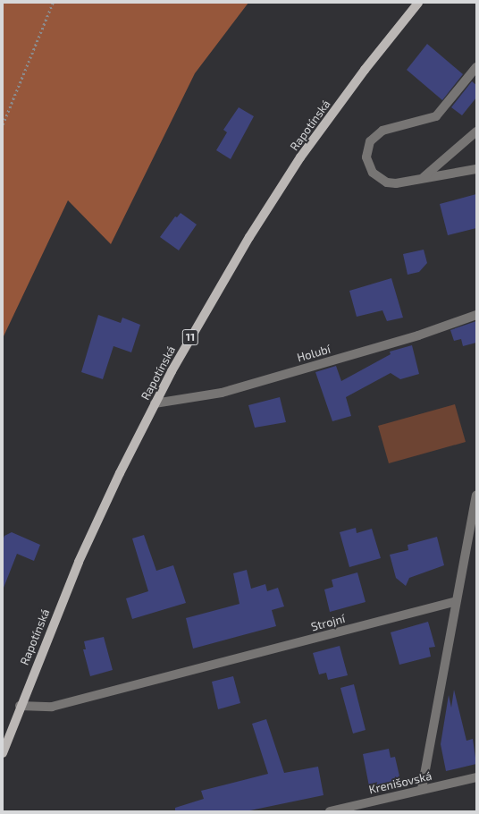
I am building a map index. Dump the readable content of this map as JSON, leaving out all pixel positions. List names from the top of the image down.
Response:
{
  "streets": {
    "main road": ["Rapotínská", "11"],
    "street": ["Holubí", "Strojní", "Krenišovská"]
  },
  "crossings": [
    ["Rapotínská", "Holubí"],
    ["Rapotínská", "Strojní"]
  ]
}
